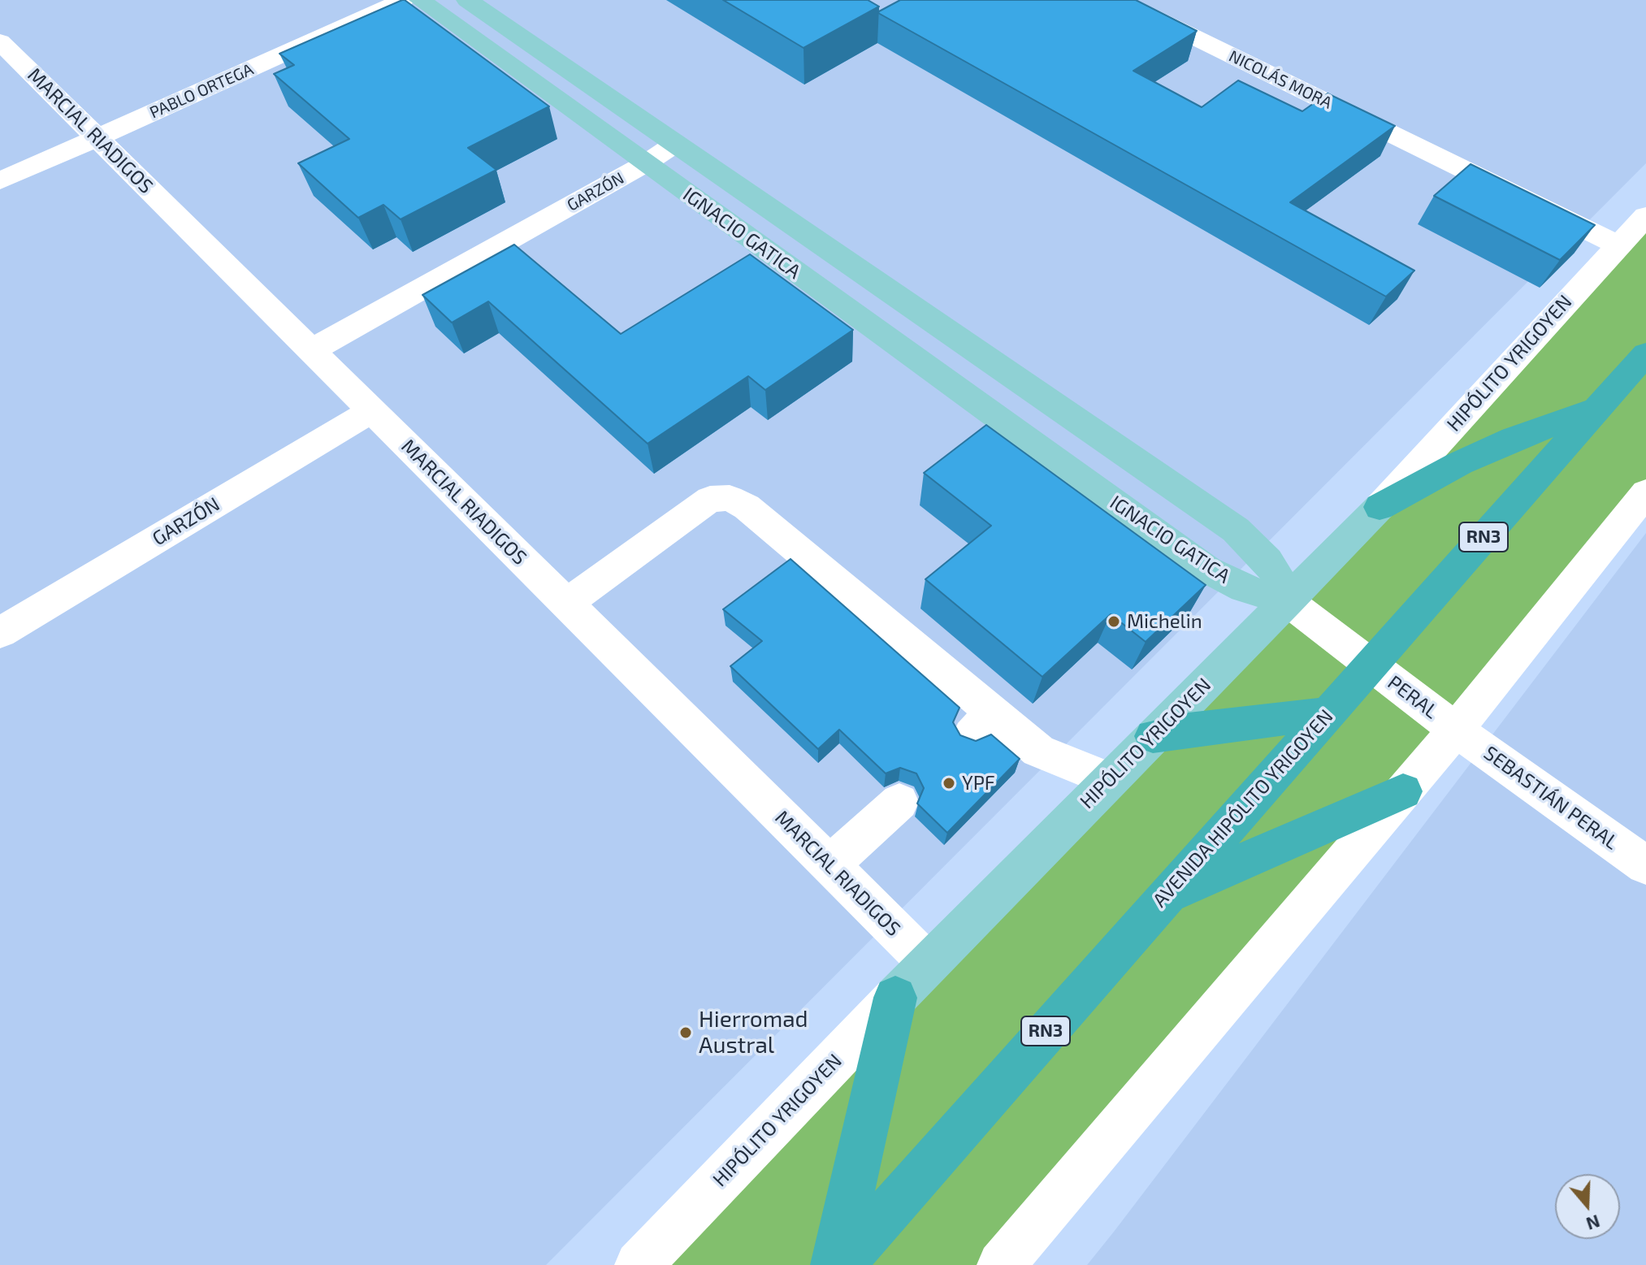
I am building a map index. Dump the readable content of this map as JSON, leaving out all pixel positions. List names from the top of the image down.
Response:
{
  "streets": {
    "highway": ["RN3", "AVENIDA HIPÓLITO YRIGOYEN"],
    "main road": ["IGNACIO GATICA", "HIPÓLITO YRIGOYEN"],
    "street": [
      "NICOLÁS MORA",
      "PABLO ORTEGA",
      "MARCIAL RIADIGOS",
      "GARZÓN",
      "PERAL",
      "SEBASTIÁN PERAL"
    ]
  },
  "crossings": [
    ["NICOLÁS MORA", "HIPÓLITO YRIGOYEN"],
    ["PABLO ORTEGA", "MARCIAL RIADIGOS"],
    ["MARCIAL RIADIGOS", "GARZÓN"],
    ["MARCIAL RIADIGOS", "HIPÓLITO YRIGOYEN"],
    ["GARZÓN", "IGNACIO GATICA"],
    ["IGNACIO GATICA", "HIPÓLITO YRIGOYEN"],
    ["IGNACIO GATICA", "PERAL"],
    ["HIPÓLITO YRIGOYEN", "PERAL"],
    ["PERAL", "SEBASTIÁN PERAL"],
    ["PERAL", "AVENIDA HIPÓLITO YRIGOYEN"]
  ],
  "places": ["Michelin", "YPF", "Hierromad Austral"],
  "north": "bottom"
}
